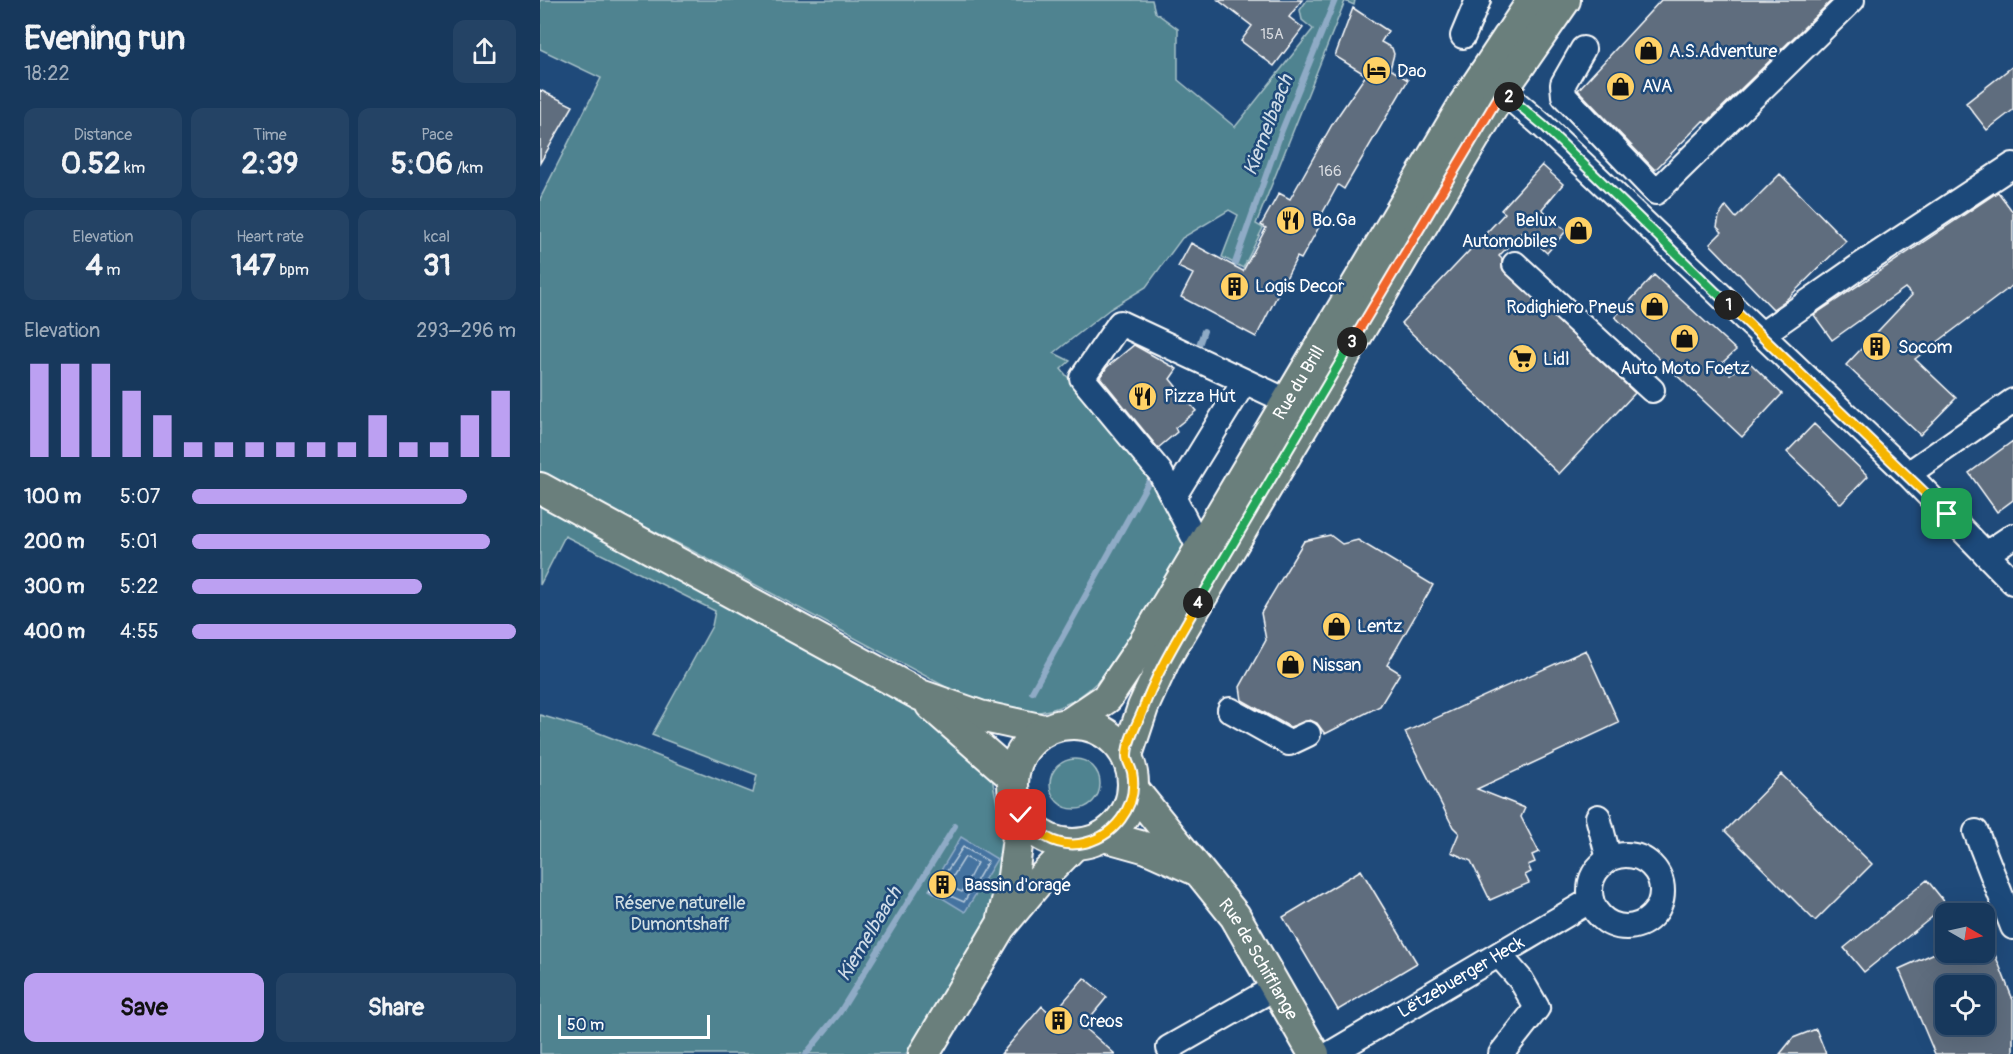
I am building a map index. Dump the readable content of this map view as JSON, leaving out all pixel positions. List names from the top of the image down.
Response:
{
  "streets": {
    "main road": ["Rue du Brill", "Rue de Schifflange"],
    "street": ["Lëtzebuerger Heck"]
  },
  "crossings": [
    ["Rue du Brill", "Rue de Schifflange"]
  ],
  "water": ["Kiemelbaach"],
  "parks": ["Réserve naturelle Dumontshaff"],
  "places": {
    "shop": [
      "A.S.Adventure",
      "AVA",
      "Belux Automobiles",
      "Rodighiero Pneus",
      "Auto Moto Foetz",
      "Lentz",
      "Nissan"
    ],
    "hotel": ["Dao"],
    "restaurant": ["Bo.Ga", "Pizza Hut"],
    "building": [
      "Logis Decor",
      "Socom",
      "Bassin d'orage",
      "Creos"
    ],
    "supermarket": ["Lidl"]
  },
  "house_numbers": ["15A", "166"],
  "scale_bar": "50 m",
  "north": "right",
  "page": {
    "heading": ["Evening run", "18:22"],
    "pins": [
      "2",
      "1",
      "3",
      "4"
    ],
    "stats": [
      ["Distance", "0.52 km"],
      ["Time", "2:39"],
      ["Pace", "5:06 /km"],
      ["Elevation", "4 m"],
      ["Heart rate", "147 bpm"],
      ["kcal", "31"]
    ],
    "chart": ["Elevation", "293–296 m"],
    "list": [
      {
        "name": "100 m",
        "note": "5:07"
      },
      {
        "name": "200 m",
        "note": "5:01"
      },
      {
        "name": "300 m",
        "note": "5:22"
      },
      {
        "name": "400 m",
        "note": "4:55"
      }
    ],
    "buttons": ["Save", "Share"],
    "scale": "50 m"
  }
}
